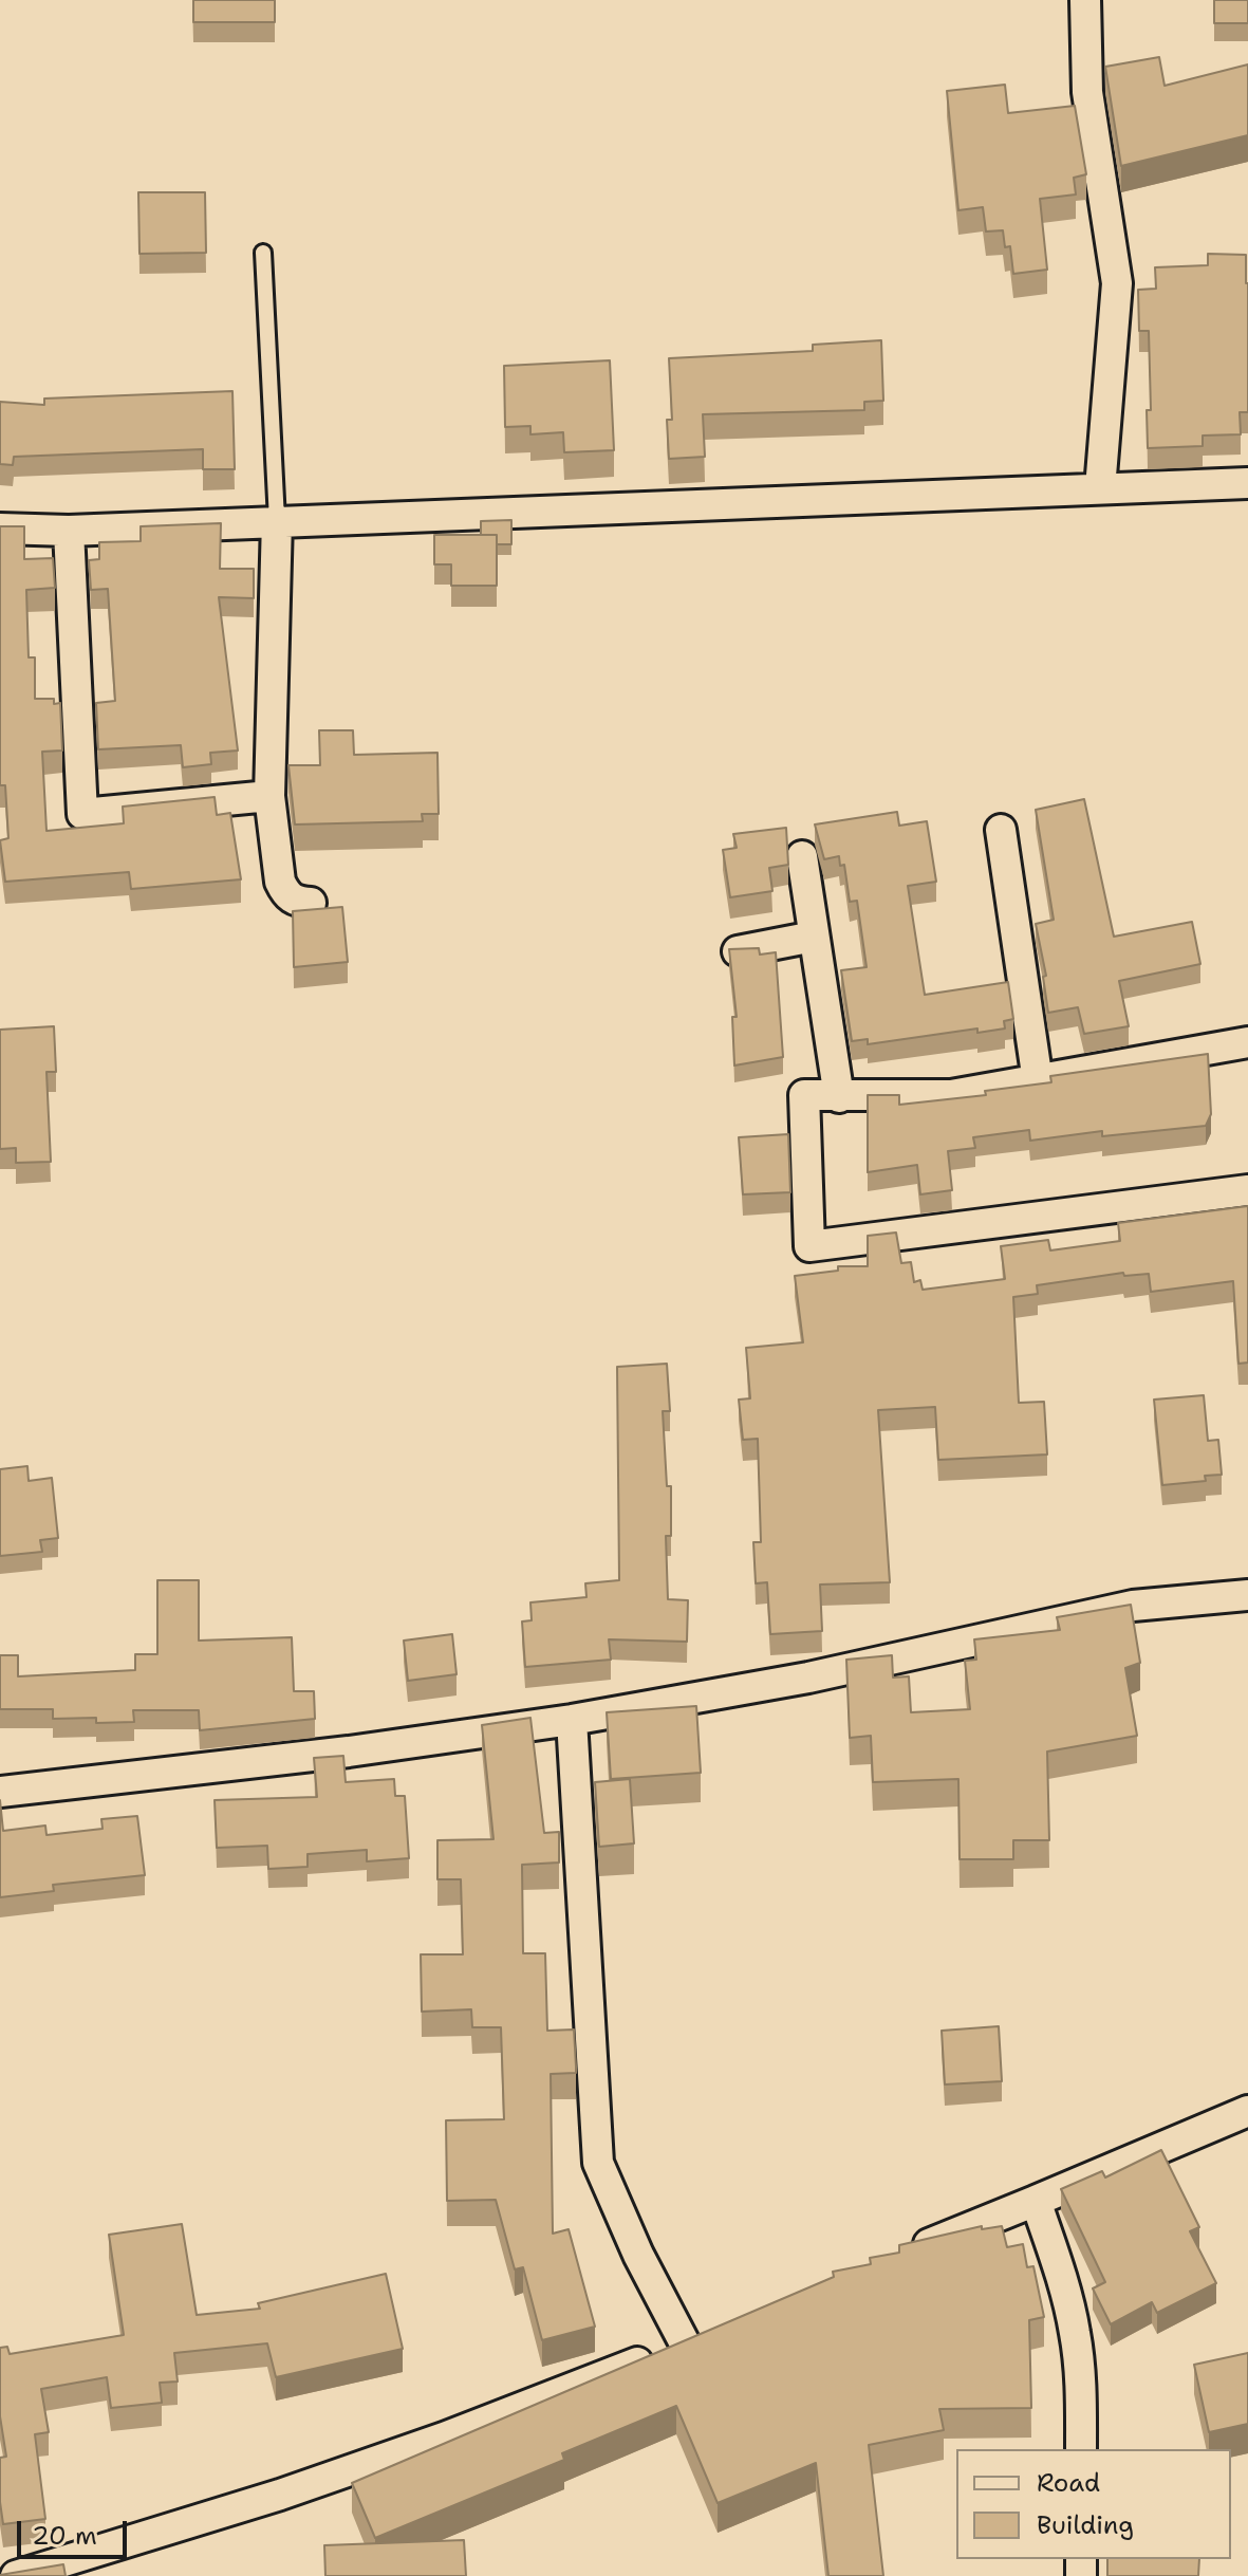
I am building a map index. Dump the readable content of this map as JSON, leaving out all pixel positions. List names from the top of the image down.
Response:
{
  "legend": ["Road", "Building"],
  "scale_bar": "20 m"
}
